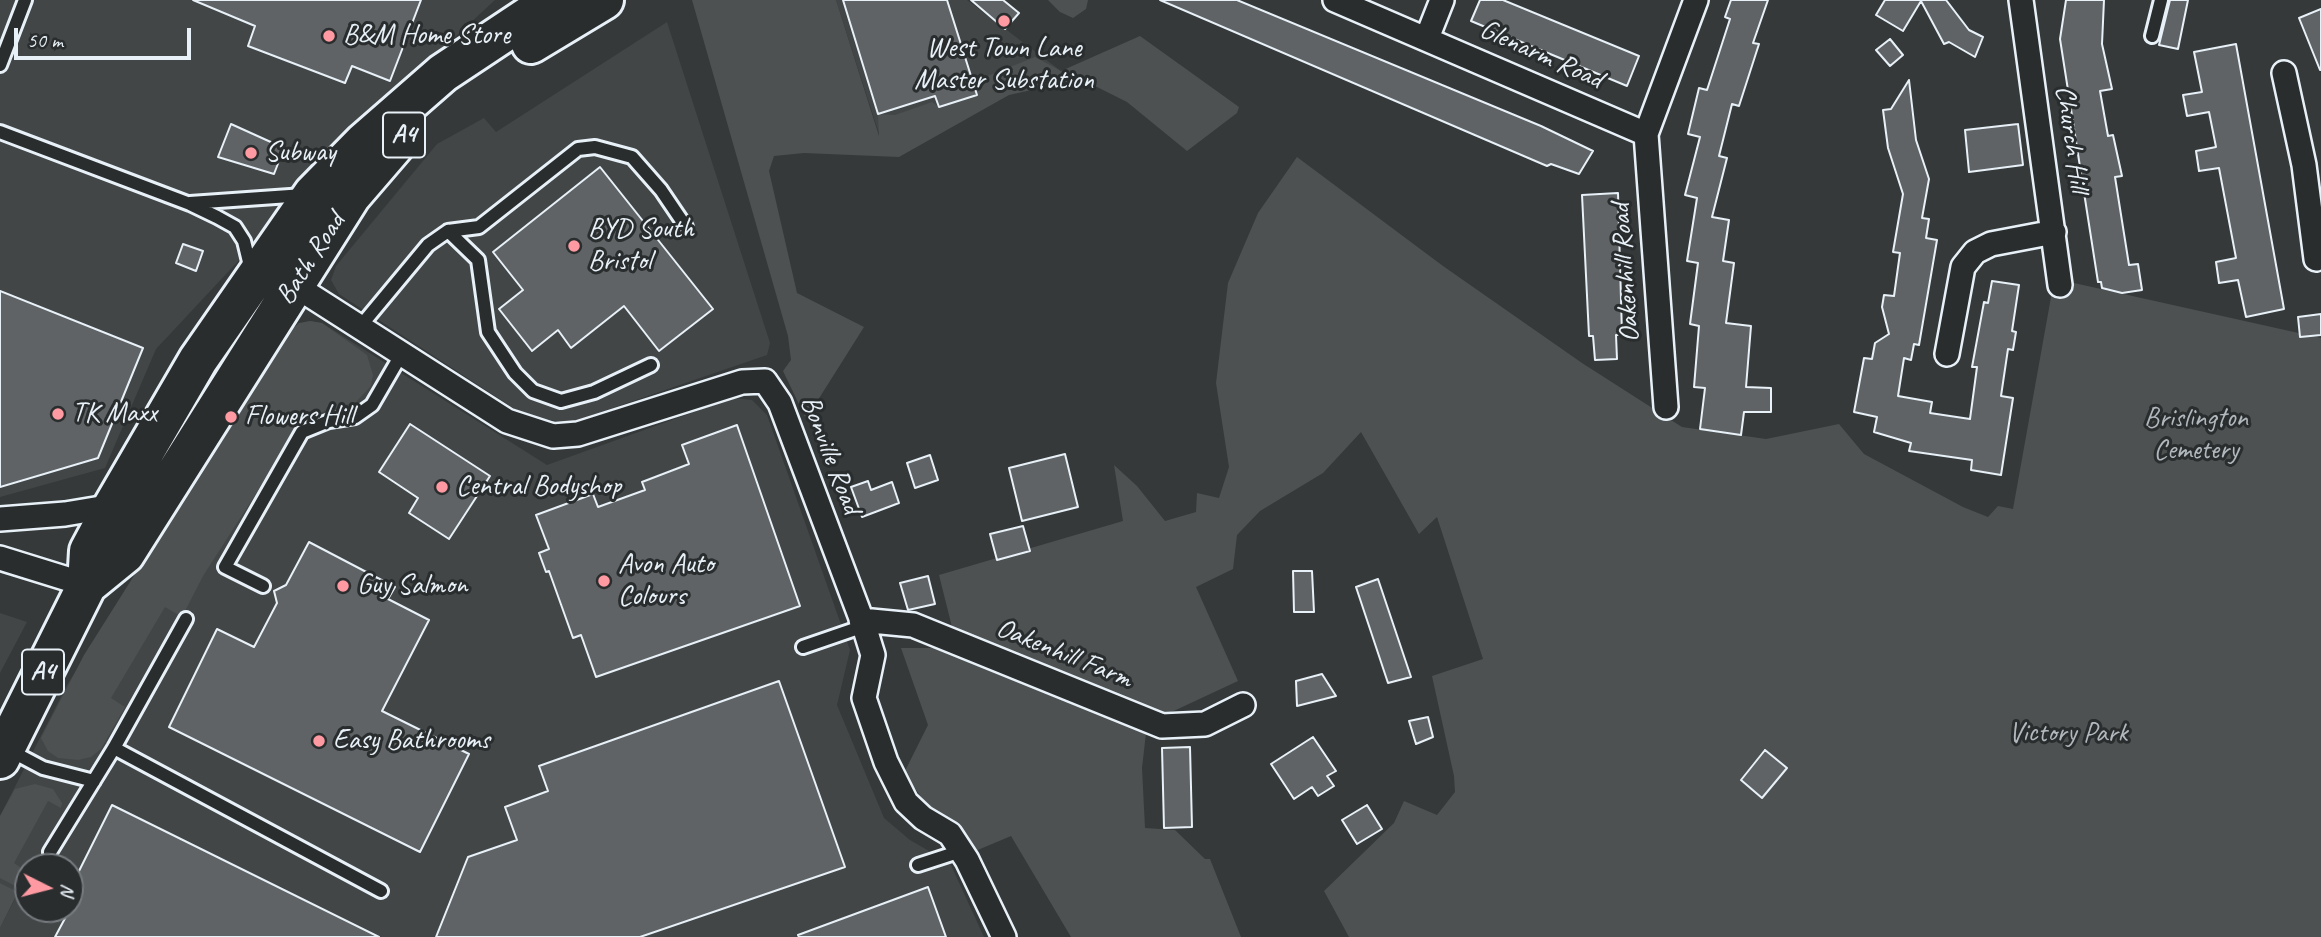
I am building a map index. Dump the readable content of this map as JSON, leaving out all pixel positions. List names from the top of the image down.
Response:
{
  "streets": {
    "highway": ["A4", "Bath Road"],
    "street": [
      "Glenarm Road",
      "Church Hill",
      "Oakenhill Road",
      "Bonville Road",
      "Oakenhill Farm"
    ]
  },
  "crossings": [
    ["Glenarm Road", "Oakenhill Road"],
    ["Bath Road", "Bonville Road"],
    ["Bonville Road", "Oakenhill Farm"]
  ],
  "parks": ["Brislington Cemetery", "Victory Park"],
  "places": [
    "West Town Lane Master Substation",
    "B&M Home Store",
    "Subway",
    "BYD South Bristol",
    "TK Maxx",
    "Flowers Hill",
    "Central Bodyshop",
    "Avon Auto Colours",
    "Guy Salmon",
    "Easy Bathrooms"
  ],
  "scale_bar": "50 m",
  "north": "right"
}
